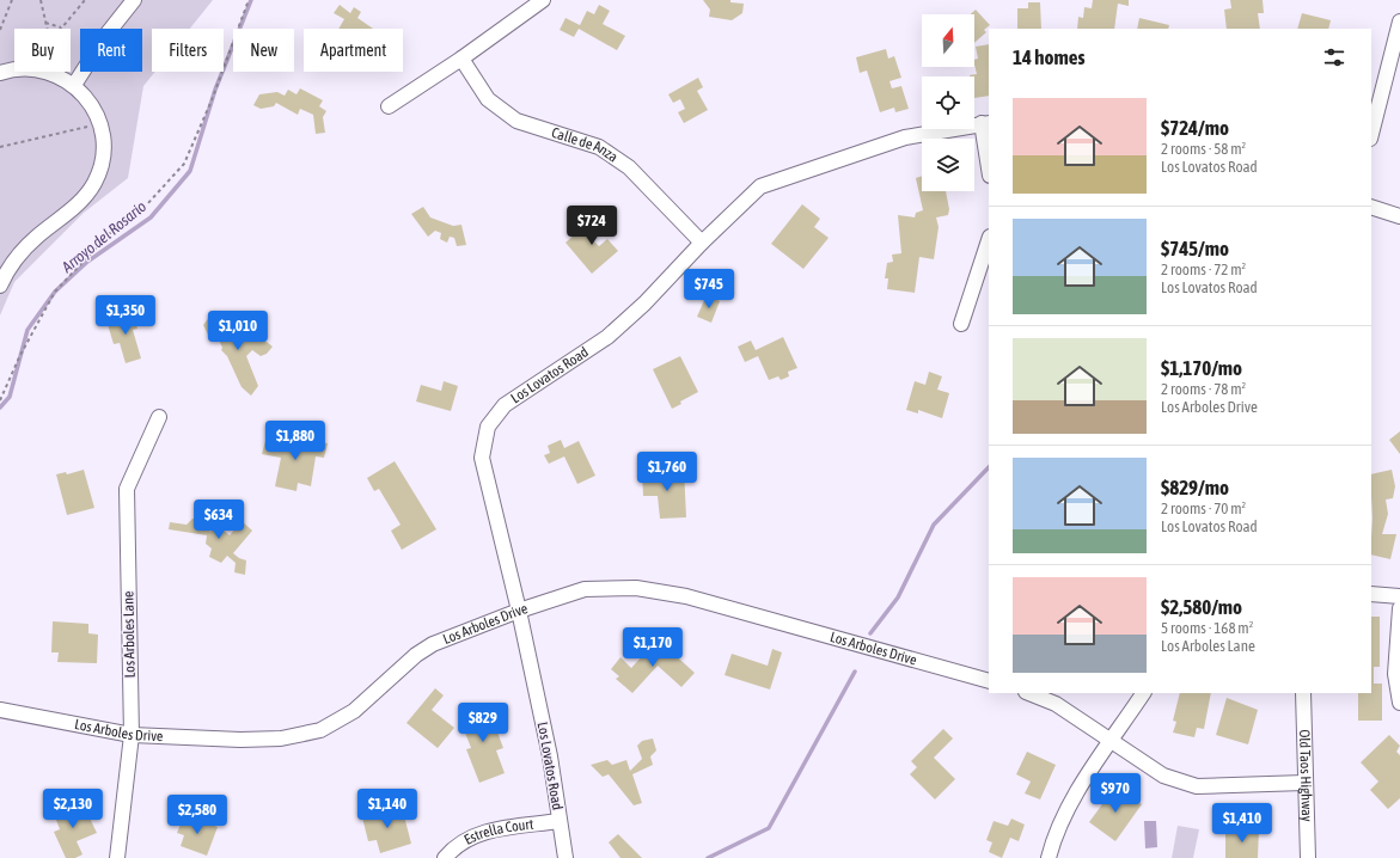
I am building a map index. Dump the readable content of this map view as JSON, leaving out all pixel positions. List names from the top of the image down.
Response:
{
  "streets": {
    "street": [
      "Calle de Anza",
      "Los Lovatos Road",
      "Los Arboles Drive",
      "Los Arboles Lane",
      "Old Taos Highway",
      "Estrella Court"
    ]
  },
  "crossings": [
    ["Calle de Anza", "Los Lovatos Road"],
    ["Los Lovatos Road", "Los Arboles Drive"],
    ["Los Lovatos Road", "Estrella Court"],
    ["Los Arboles Drive", "Los Arboles Lane"]
  ],
  "water": ["Arroyo del Rosario"],
  "north": "top",
  "page": {
    "chip": [
      "Buy",
      "Rent",
      "Filters",
      "New",
      "Apartment"
    ],
    "heading": "14 homes",
    "list": [
      {
        "name": "$724/mo",
        "note": "2 rooms · 58 m² · Los Lovatos Road"
      },
      {
        "name": "$745/mo",
        "note": "2 rooms · 72 m² · Los Lovatos Road"
      },
      {
        "name": "$1,170/mo",
        "note": "2 rooms · 78 m² · Los Arboles Drive"
      },
      {
        "name": "$829/mo",
        "note": "2 rooms · 70 m² · Los Lovatos Road"
      },
      {
        "name": "$2,580/mo",
        "note": "5 rooms · 168 m² · Los Arboles Lane"
      }
    ],
    "price": [
      "$724",
      "$745",
      "$1,350",
      "$1,010",
      "$1,880",
      "$1,760",
      "$634",
      "$1,170",
      "$829",
      "$970",
      "$2,130",
      "$1,140",
      "$2,580",
      "$1,410"
    ]
  }
}
